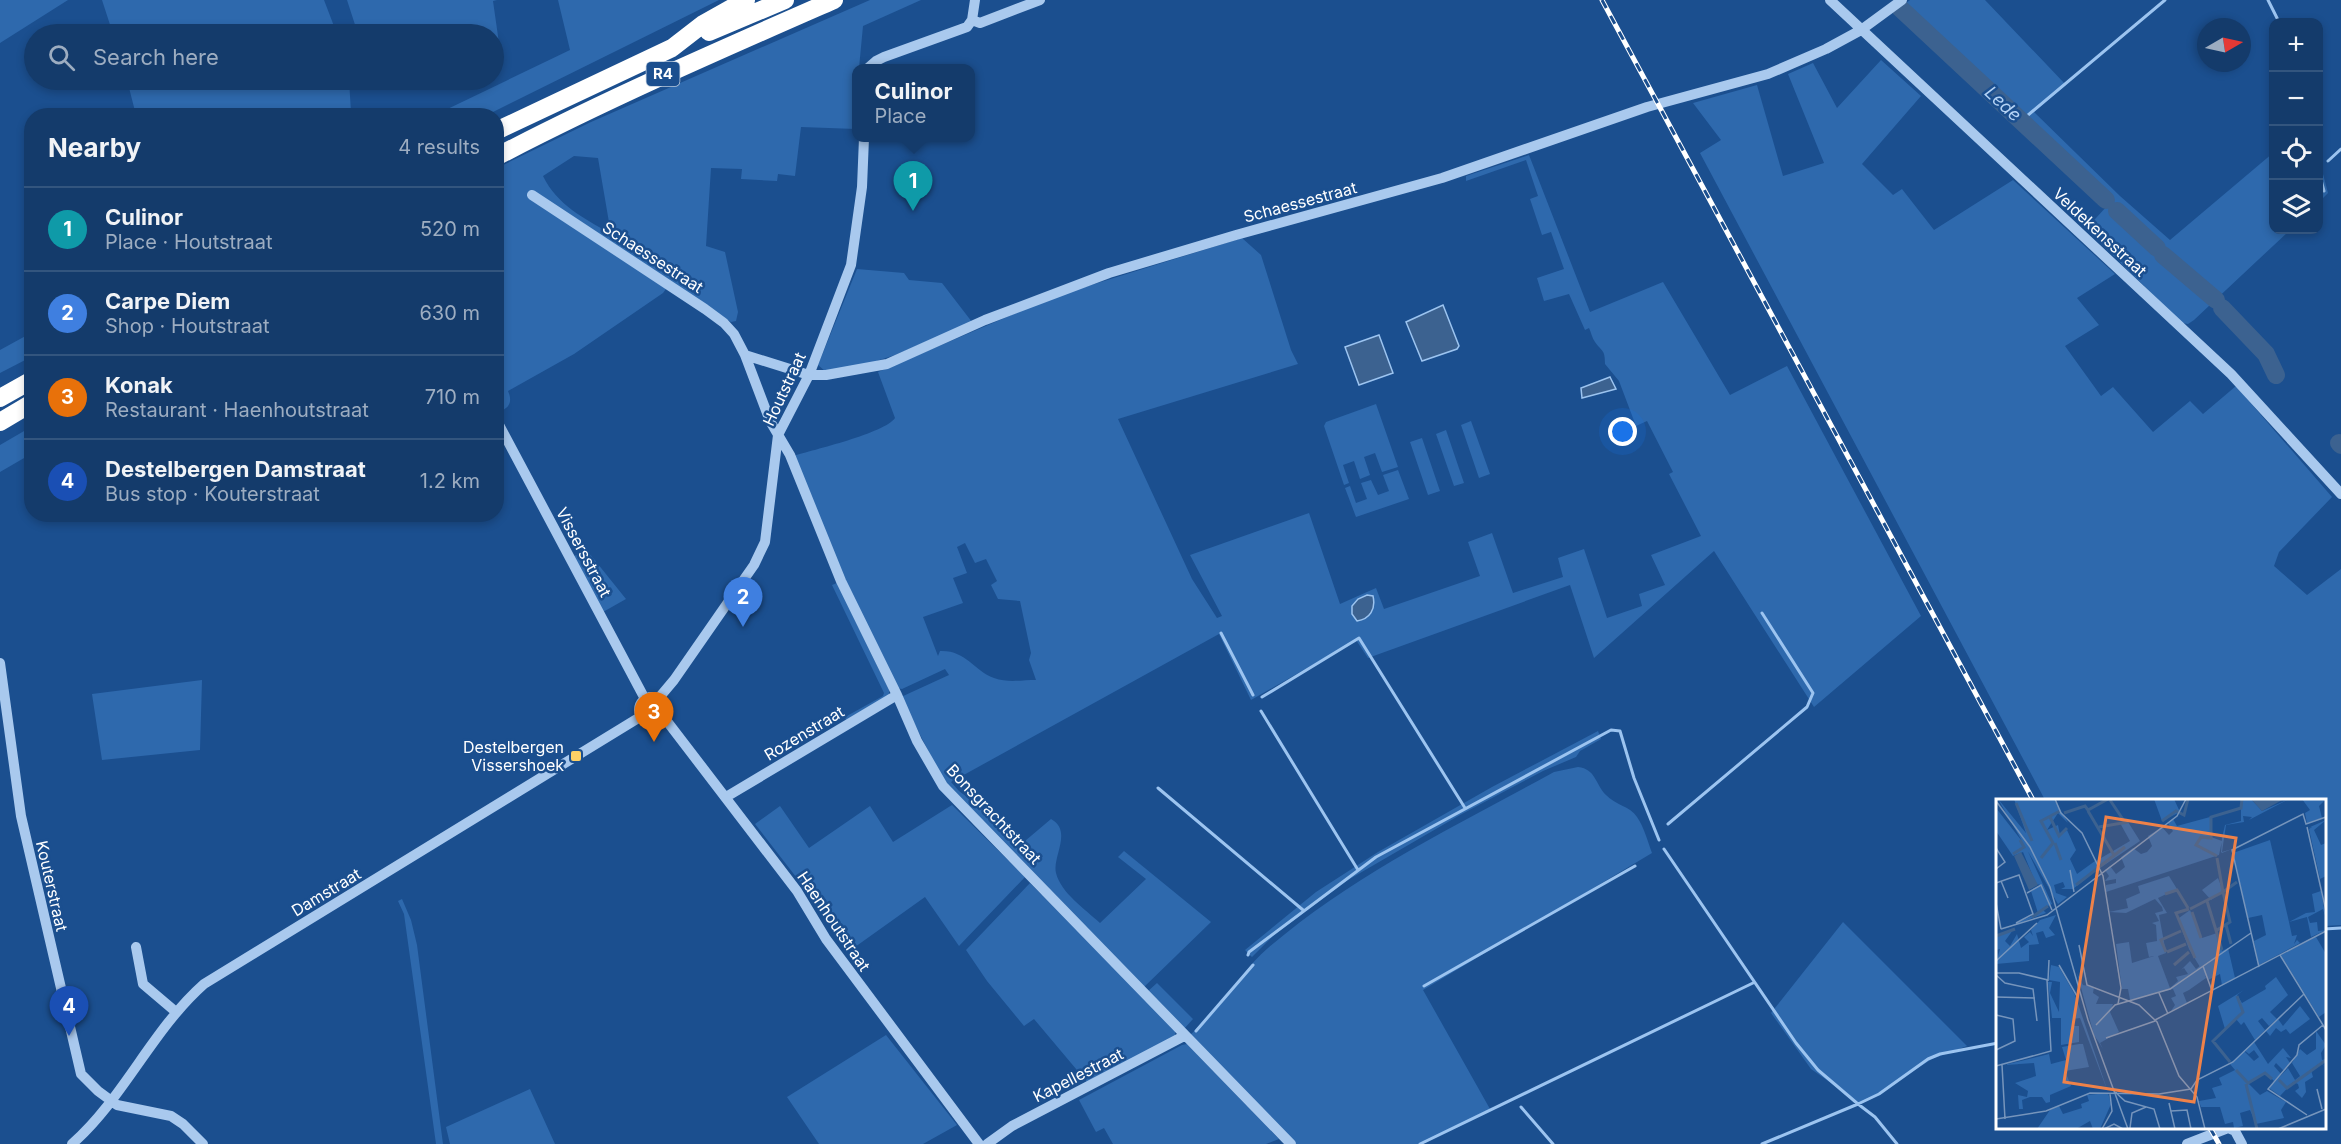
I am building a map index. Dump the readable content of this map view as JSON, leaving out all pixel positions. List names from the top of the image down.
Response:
{
  "streets": {
    "highway": ["R4"],
    "street": [
      "Schaessestraat",
      "Veldekensstraat",
      "Houtstraat",
      "Vissersstraat",
      "Rozenstraat",
      "Bonsgrachtstraat",
      "Kouterstraat",
      "Damstraat",
      "Haenhoutstraat",
      "Kapellestraat"
    ]
  },
  "crossings": [
    ["Schaessestraat", "Veldekensstraat"],
    ["Schaessestraat", "Houtstraat"],
    ["Schaessestraat", "Bonsgrachtstraat"],
    ["Houtstraat", "Vissersstraat"],
    ["Houtstraat", "Bonsgrachtstraat"],
    ["Houtstraat", "Damstraat"],
    ["Houtstraat", "Haenhoutstraat"],
    ["Vissersstraat", "Damstraat"],
    ["Vissersstraat", "Haenhoutstraat"],
    ["Rozenstraat", "Bonsgrachtstraat"],
    ["Rozenstraat", "Haenhoutstraat"],
    ["Bonsgrachtstraat", "Kapellestraat"],
    ["Kouterstraat", "Damstraat"],
    ["Damstraat", "Haenhoutstraat"]
  ],
  "water": ["Lede"],
  "places": {
    "transit": ["Destelbergen Vissershoek"]
  },
  "north": "right",
  "page": {
    "map_buttons": ["+", "−"],
    "search": "Search here",
    "popup": ["Culinor", "Place"],
    "heading": ["Nearby", "4 results"],
    "pins": [
      "1",
      "2",
      "3",
      "4"
    ],
    "list": [
      {
        "mark": "1",
        "name": "Culinor",
        "note": "Place · Houtstraat",
        "value": "520 m"
      },
      {
        "mark": "2",
        "name": "Carpe Diem",
        "note": "Shop · Houtstraat",
        "value": "630 m"
      },
      {
        "mark": "3",
        "name": "Konak",
        "note": "Restaurant · Haenhoutstraat",
        "value": "710 m"
      },
      {
        "mark": "4",
        "name": "Destelbergen Damstraat",
        "note": "Bus stop · Kouterstraat",
        "value": "1.2 km"
      }
    ]
  }
}
